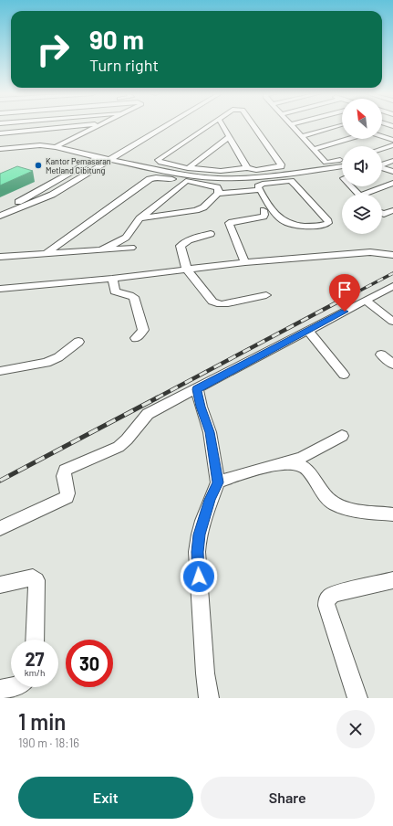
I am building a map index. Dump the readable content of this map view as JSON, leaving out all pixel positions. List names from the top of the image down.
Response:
{
  "places": ["Kantor Pemasaran Metland Cibitung"],
  "north": "top left",
  "page": {
    "turn": ["90 m", "Turn right"],
    "speed": "27 km/h",
    "limit": "30",
    "heading": ["1 min", "190 m · 18:16"],
    "buttons": ["Exit", "Share"]
  }
}
